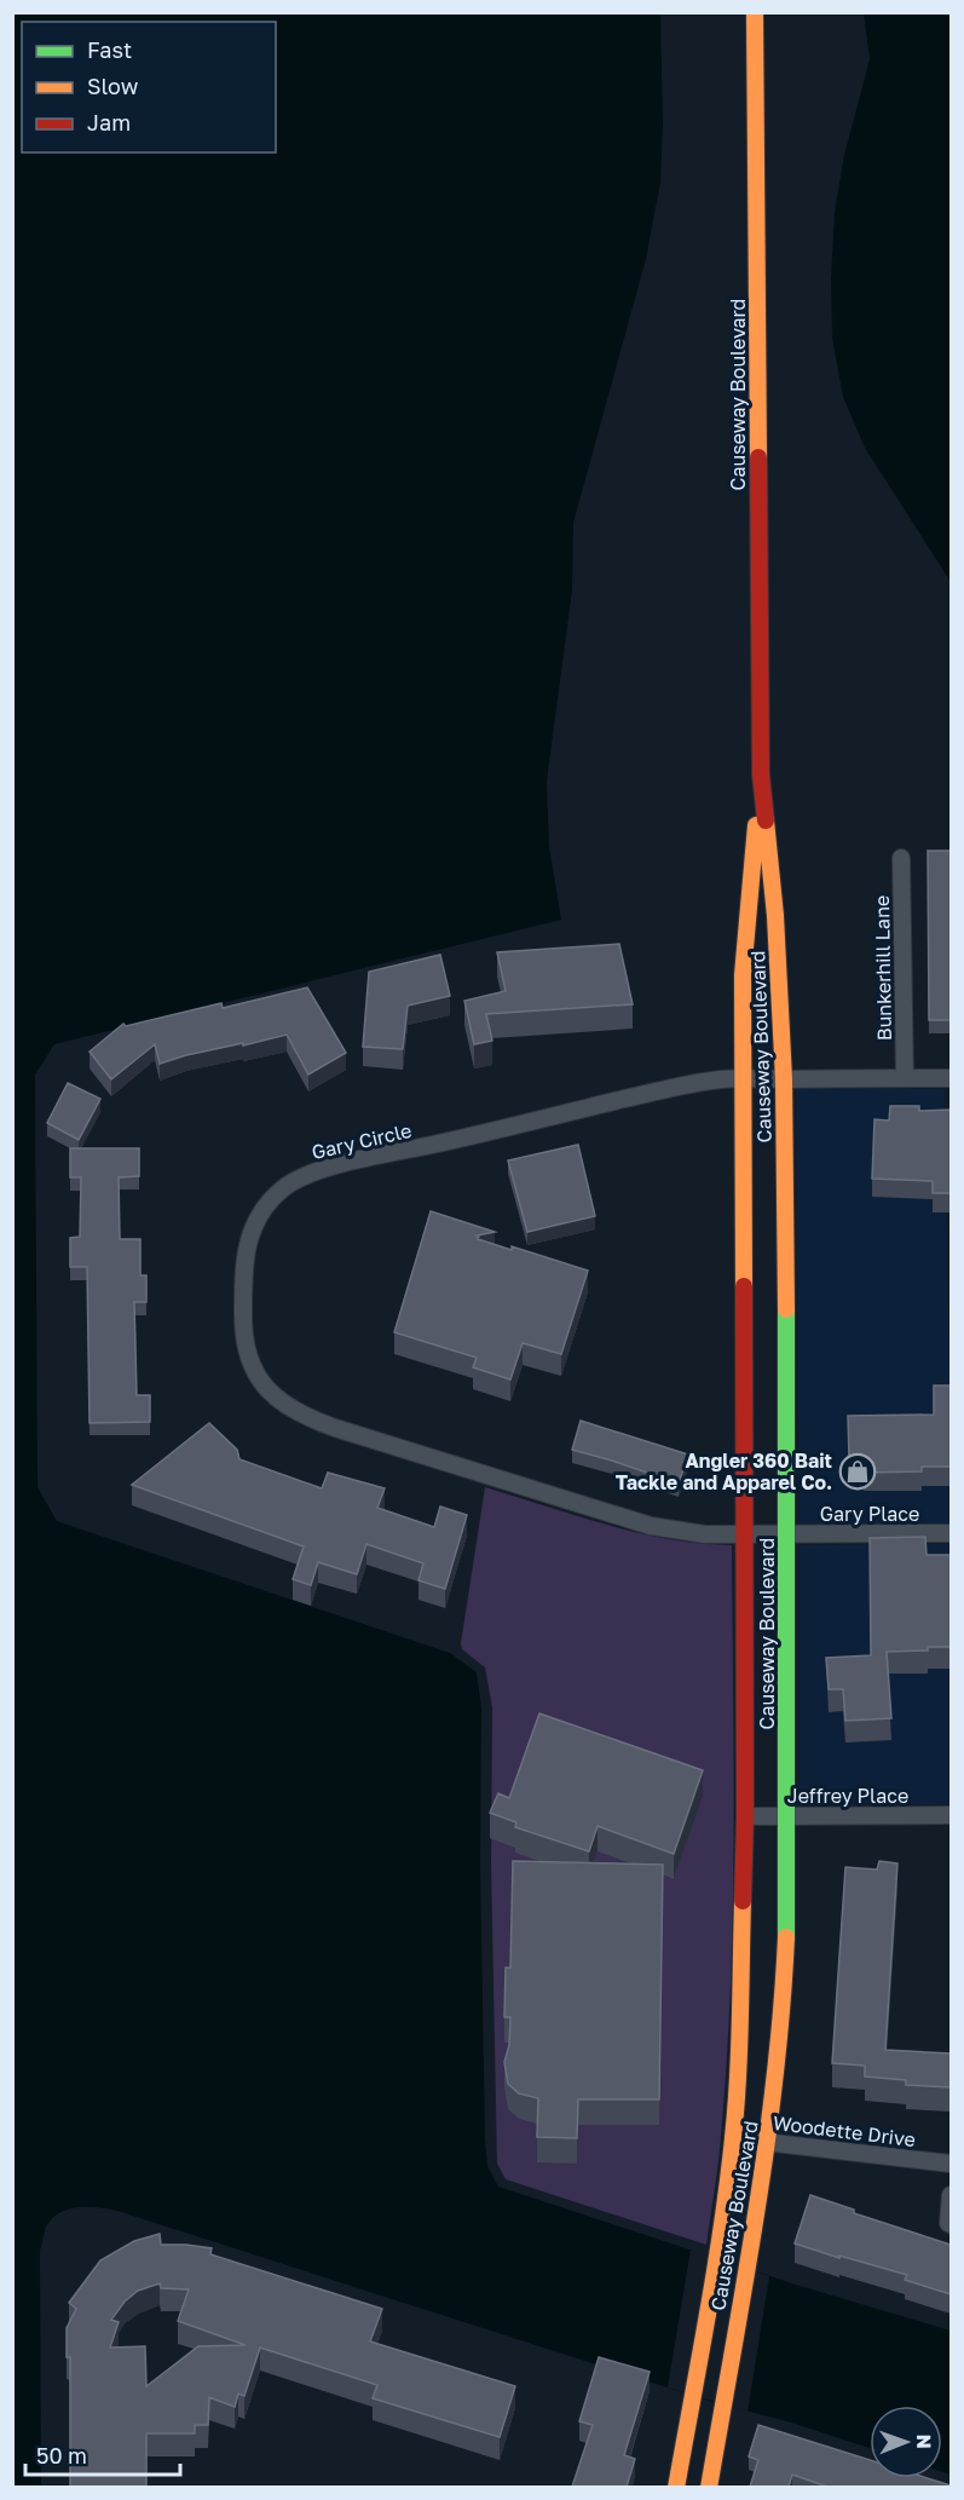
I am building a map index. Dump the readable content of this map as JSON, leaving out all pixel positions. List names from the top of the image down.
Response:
{
  "streets": {
    "street": [
      "Causeway Boulevard",
      "Bunkerhill Lane",
      "Gary Circle",
      "Gary Place",
      "Jeffrey Place",
      "Woodette Drive"
    ]
  },
  "crossings": [
    ["Causeway Boulevard", "Gary Circle"],
    ["Causeway Boulevard", "Gary Place"],
    ["Causeway Boulevard", "Jeffrey Place"],
    ["Causeway Boulevard", "Woodette Drive"],
    ["Bunkerhill Lane", "Gary Circle"],
    ["Gary Circle", "Gary Place"]
  ],
  "places": {
    "shop": ["Angler 360 Bait Tackle and Apparel Co."]
  },
  "legend": ["Fast", "Slow", "Jam"],
  "scale_bar": "50 m",
  "north": "right"
}
